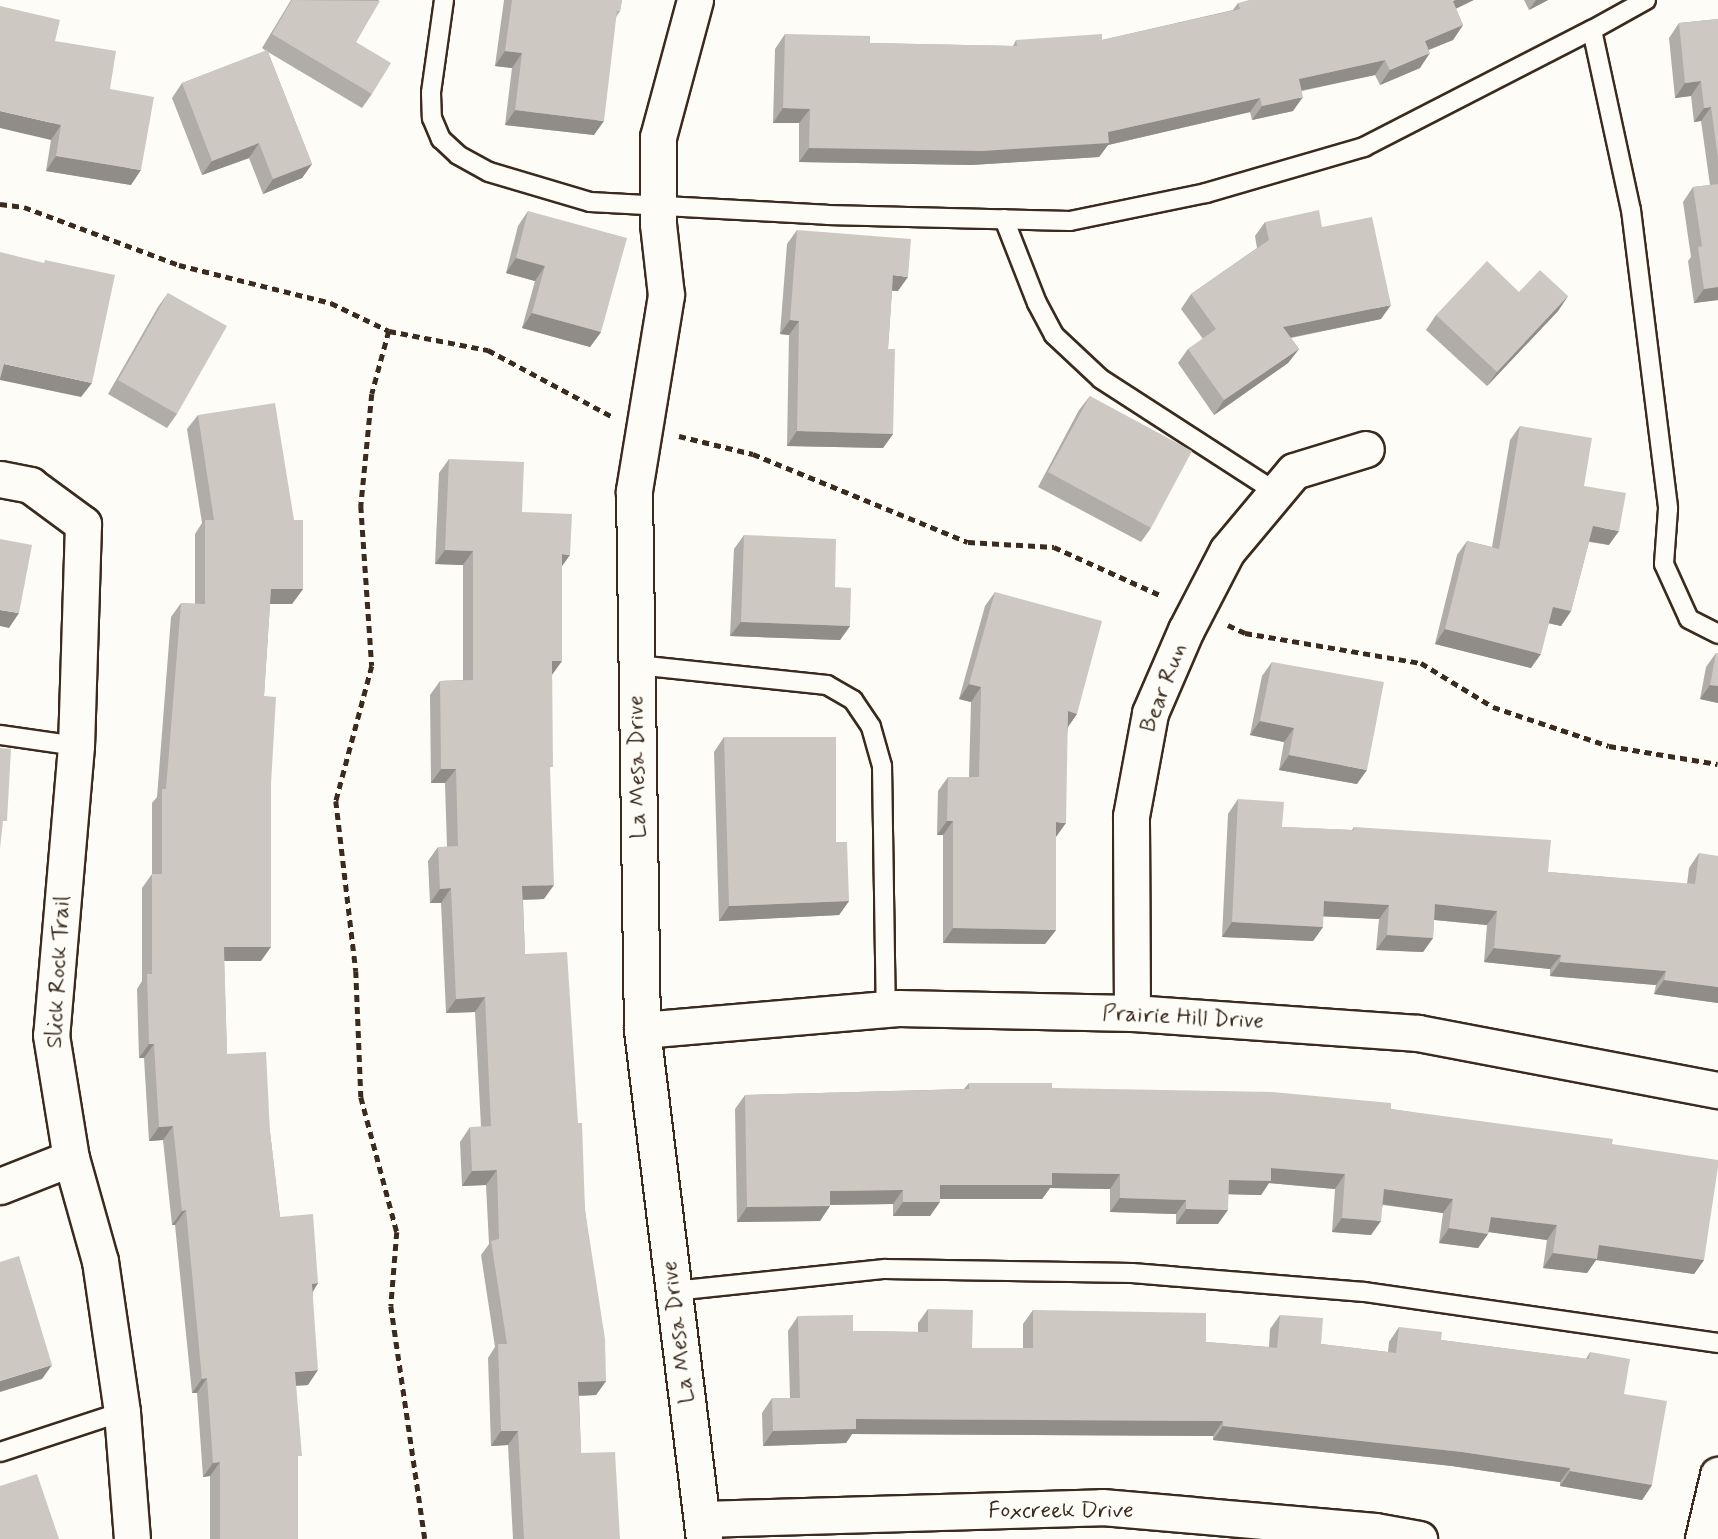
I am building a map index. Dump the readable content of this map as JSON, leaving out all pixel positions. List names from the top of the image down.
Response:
{
  "streets": {
    "street": [
      "Bear Run",
      "La Mesa Drive",
      "Slick Rock Trail",
      "Prairie Hill Drive",
      "Foxcreek Drive"
    ]
  },
  "crossings": [
    ["Bear Run", "Prairie Hill Drive"],
    ["La Mesa Drive", "Prairie Hill Drive"],
    ["La Mesa Drive", "Foxcreek Drive"]
  ]
}
